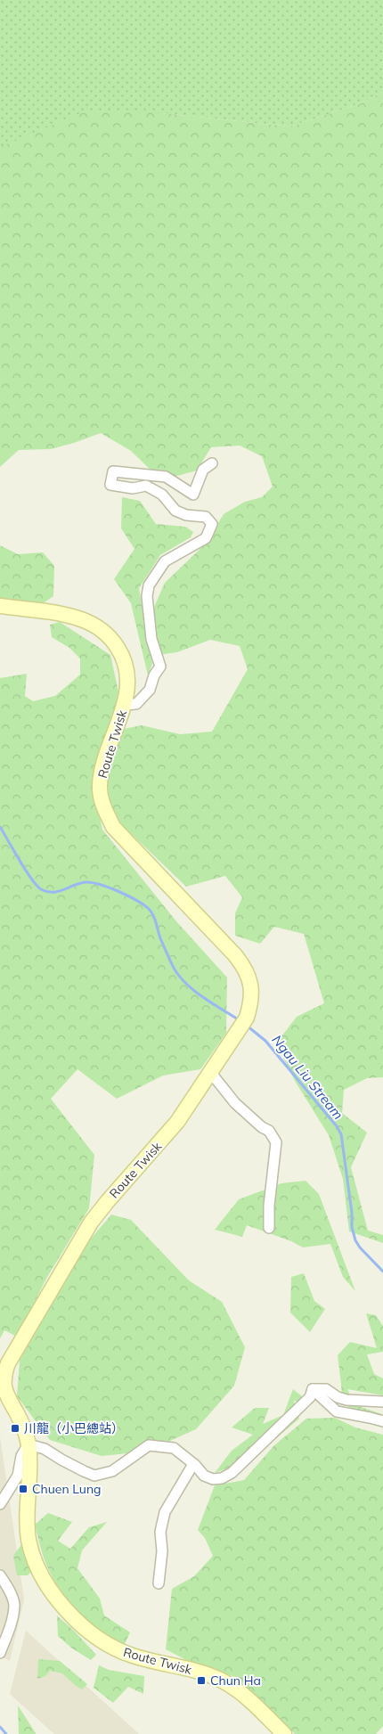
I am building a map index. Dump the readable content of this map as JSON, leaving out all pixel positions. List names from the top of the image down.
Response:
{
  "streets": {
    "main road": ["Route Twisk"]
  },
  "water": ["Ngau Liu Stream"],
  "places": {
    "transit": ["川龍（小巴總站）", "Chuen Lung", "Chun Ha"]
  }
}
